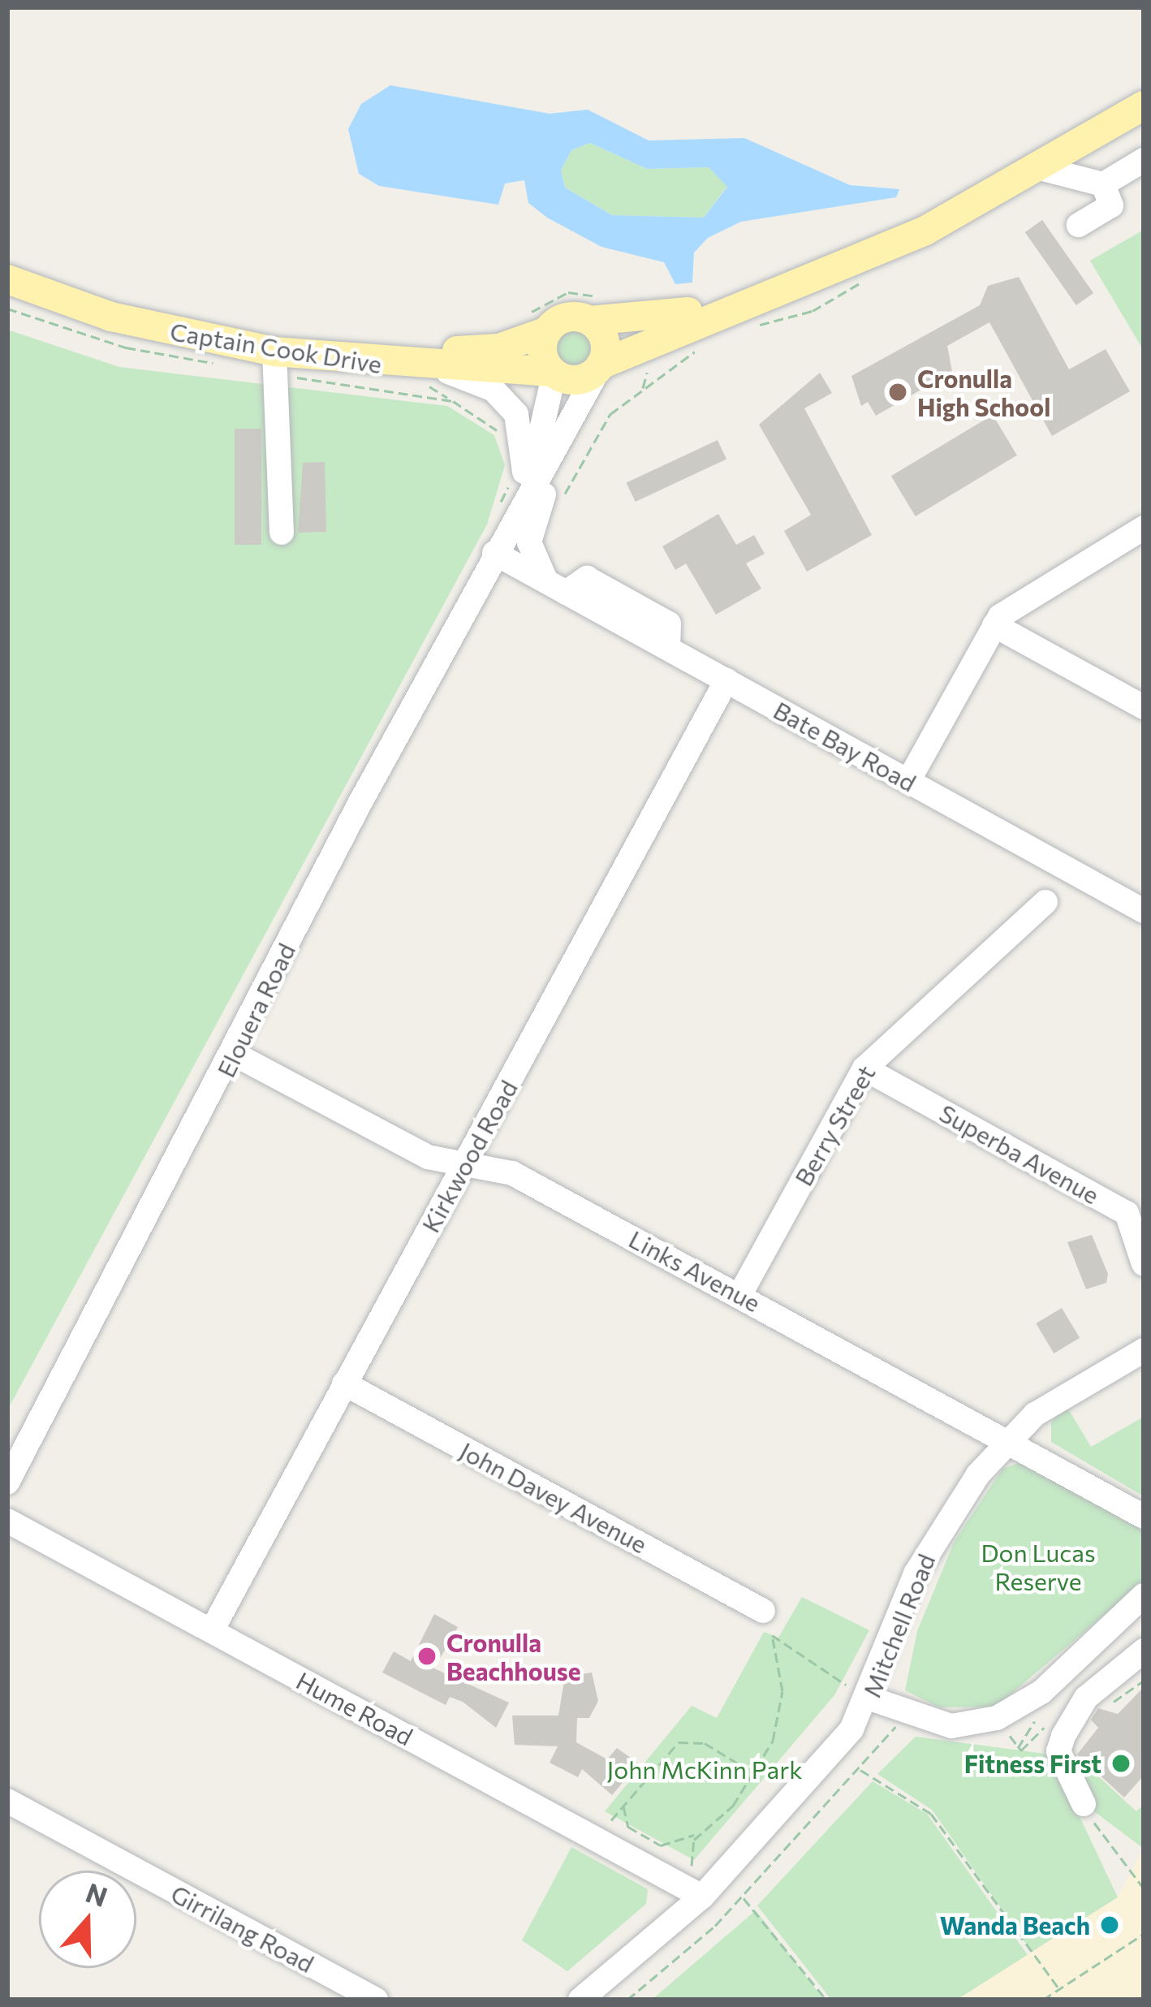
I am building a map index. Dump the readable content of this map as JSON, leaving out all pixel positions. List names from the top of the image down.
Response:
{
  "streets": {
    "main road": ["Captain Cook Drive"],
    "street": [
      "Bate Bay Road",
      "Elouera Road",
      "Berry Street",
      "Superba Avenue",
      "Kirkwood Road",
      "Links Avenue",
      "John Davey Avenue",
      "Mitchell Road",
      "Hume Road",
      "Girrilang Road"
    ]
  },
  "crossings": [
    ["Captain Cook Drive", "Elouera Road"],
    ["Bate Bay Road", "Elouera Road"],
    ["Bate Bay Road", "Kirkwood Road"],
    ["Elouera Road", "Links Avenue"],
    ["Berry Street", "Superba Avenue"],
    ["Berry Street", "Links Avenue"],
    ["Kirkwood Road", "Links Avenue"],
    ["Kirkwood Road", "John Davey Avenue"],
    ["Kirkwood Road", "Hume Road"],
    ["Links Avenue", "Mitchell Road"],
    ["Mitchell Road", "Hume Road"]
  ],
  "parks": ["Don Lucas Reserve", "John McKinn Park"],
  "places": [
    "Cronulla High School",
    "Cronulla Beachhouse",
    "Fitness First",
    "Wanda Beach"
  ],
  "north": "top"
}
